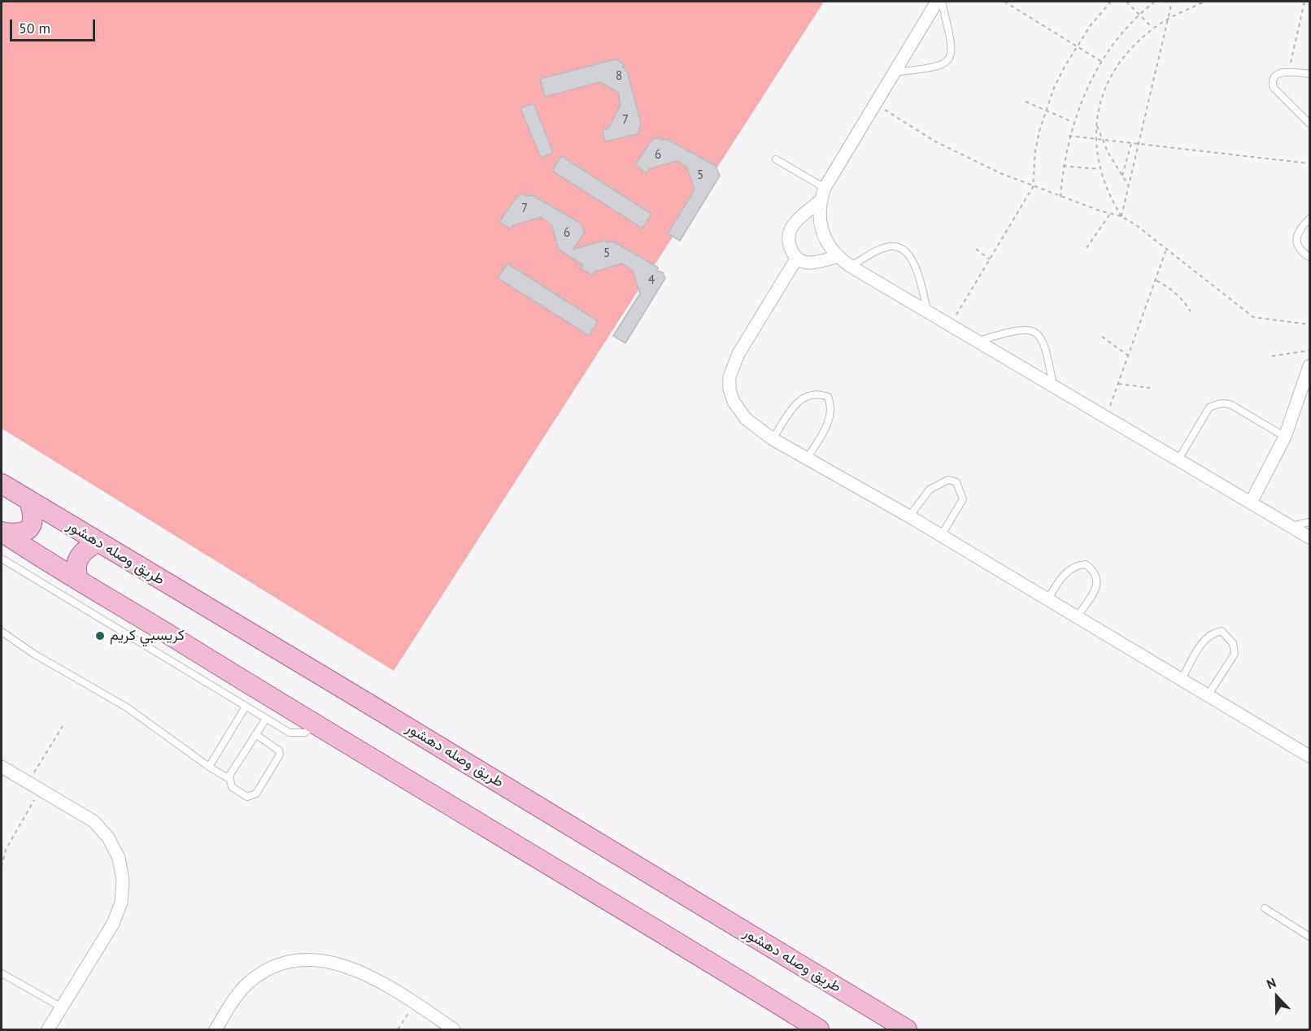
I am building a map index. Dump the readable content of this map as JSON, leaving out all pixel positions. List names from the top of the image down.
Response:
{
  "streets": {
    "main road": ["طريق وصله دهشور"]
  },
  "places": ["كريسبي كريم"],
  "house_numbers": [
    "8",
    "7",
    "6",
    "5",
    "7",
    "6",
    "5",
    "4"
  ],
  "scale_bar": "50 m",
  "north": "top"
}
